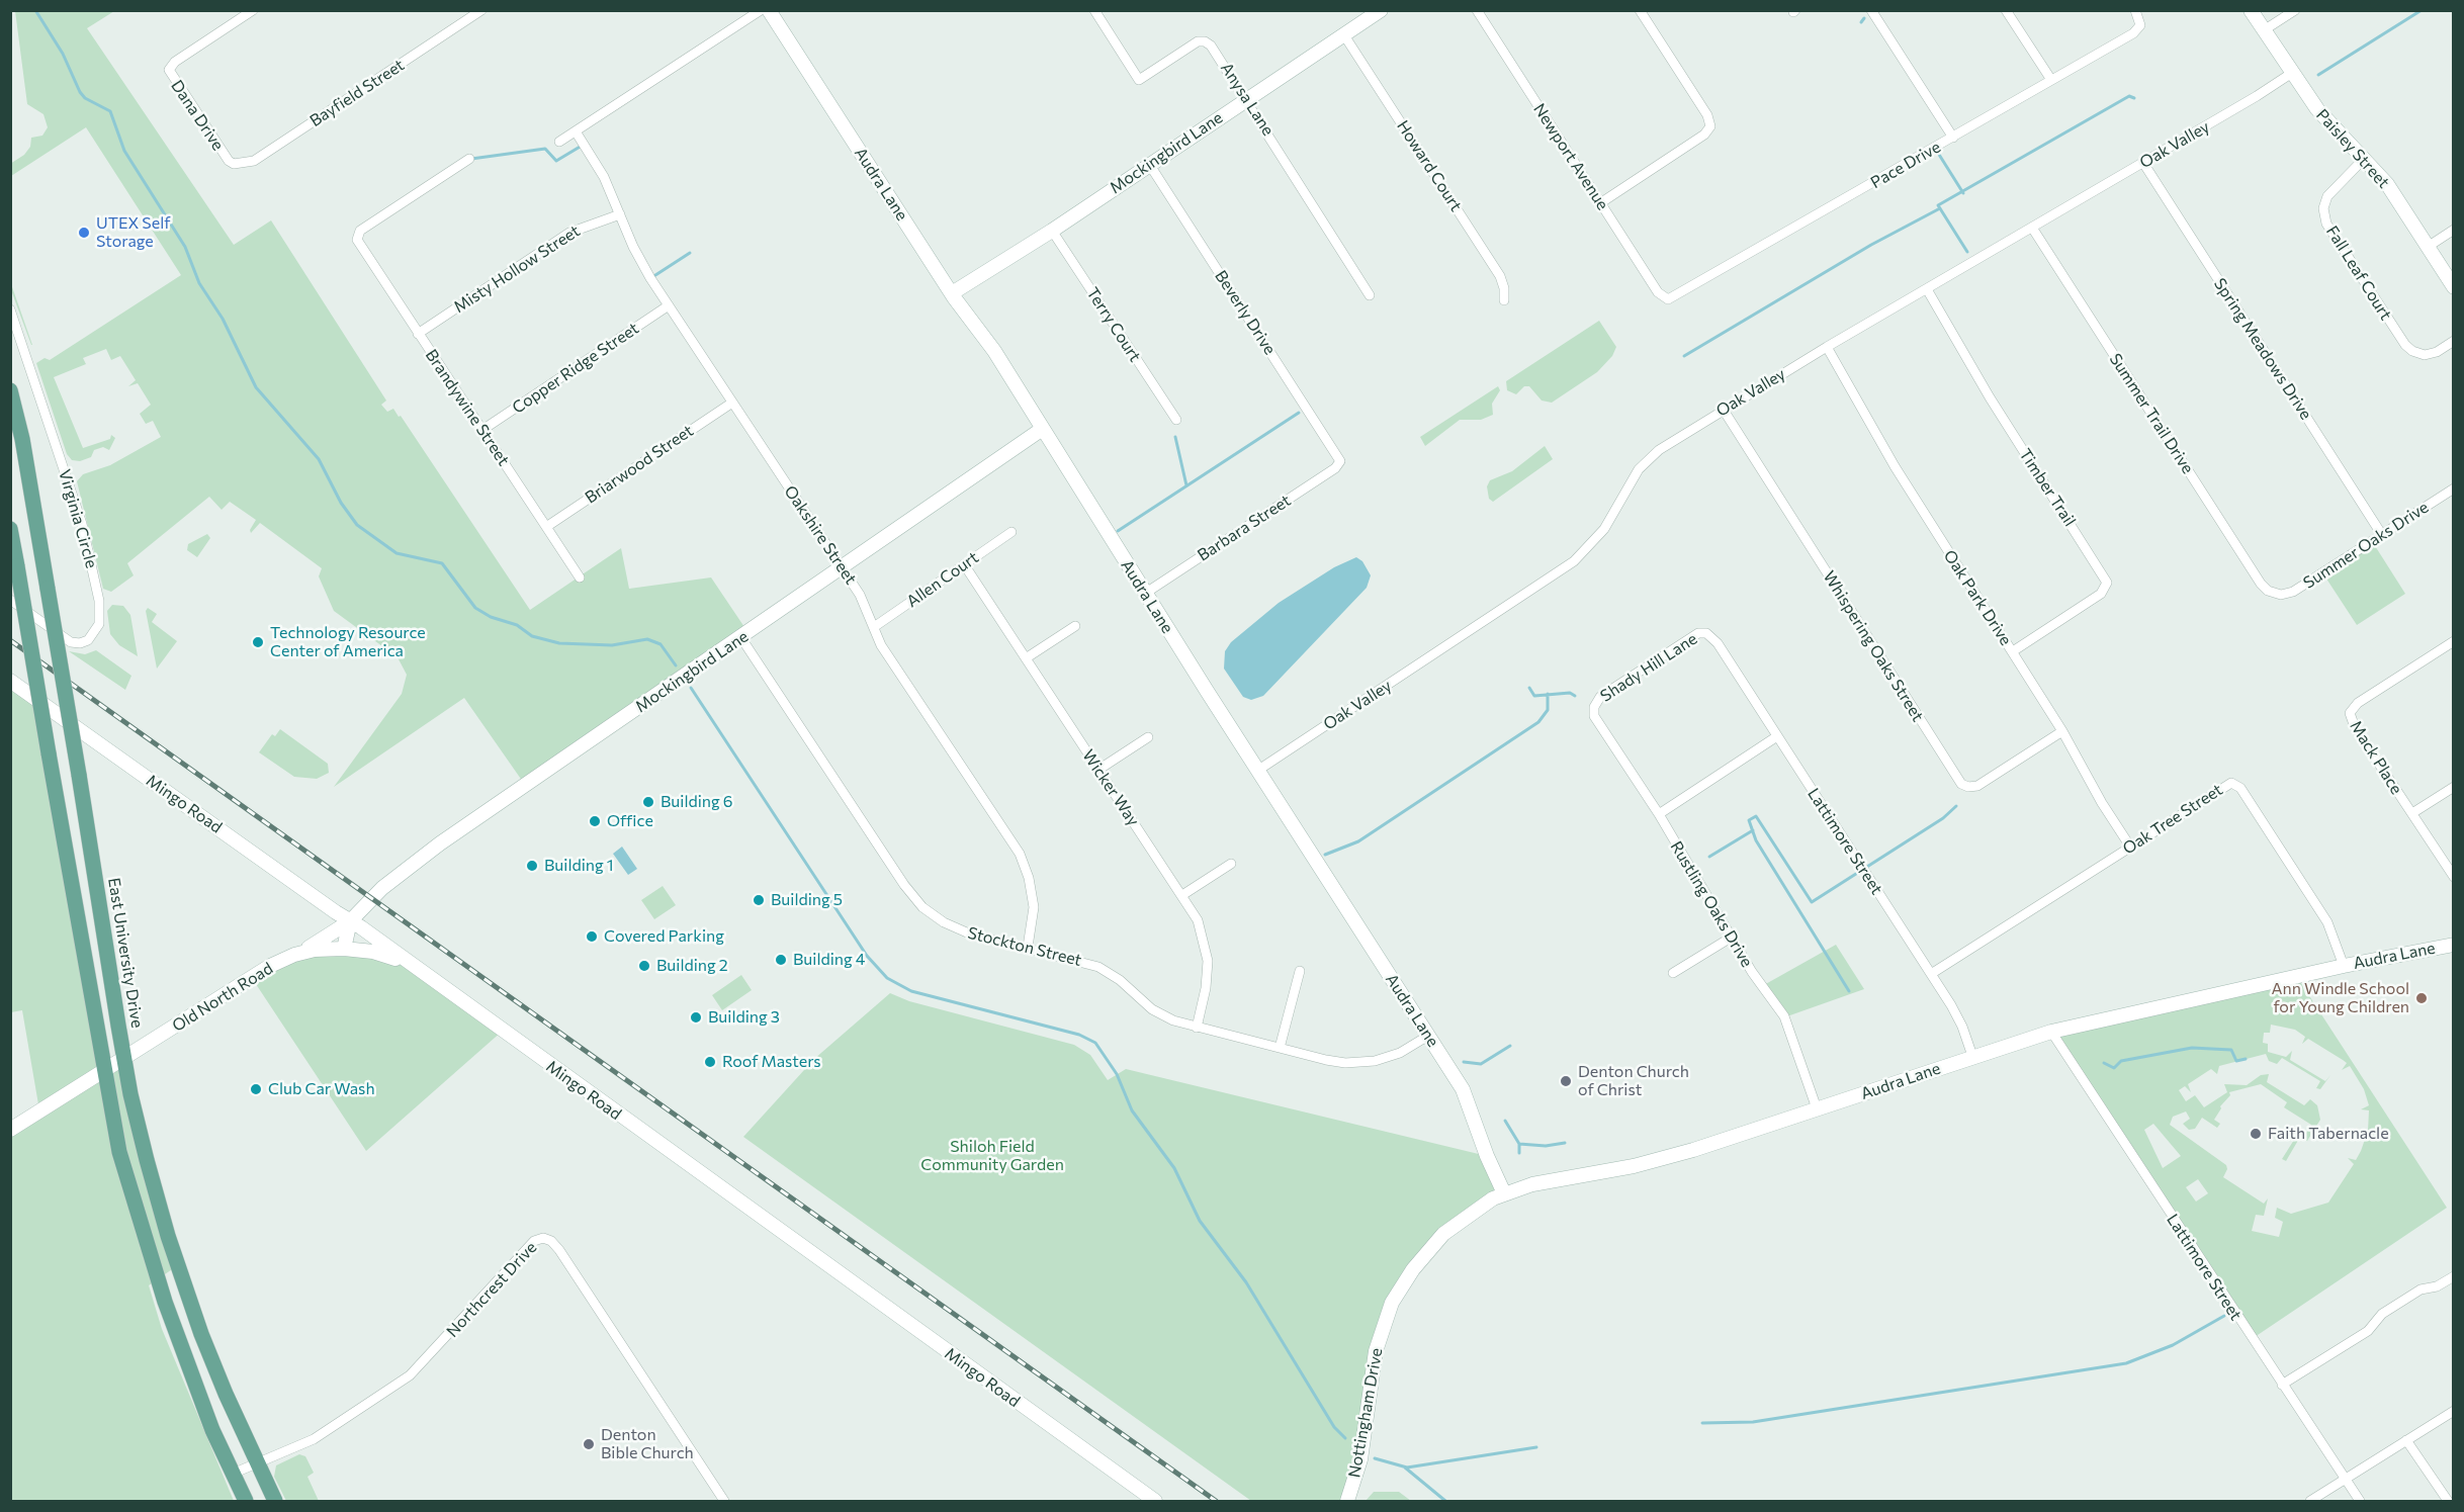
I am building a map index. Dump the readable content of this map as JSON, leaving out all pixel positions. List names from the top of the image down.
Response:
{
  "streets": {
    "main road": ["East University Drive"],
    "street": [
      "Bayfield Street",
      "Anysa Lane",
      "Dana Drive",
      "Oak Valley",
      "Paisley Street",
      "Mockingbird Lane",
      "Newport Avenue",
      "Pace Drive",
      "Howard Court",
      "Audra Lane",
      "Misty Hollow Street",
      "Fall Leaf Court",
      "Beverly Drive",
      "Terry Court",
      "Spring Meadows Drive",
      "Copper Ridge Street",
      "Brandywine Street",
      "Summer Trail Drive",
      "Briarwood Street",
      "Timber Trail",
      "Virginia Circle",
      "Barbara Street",
      "Oakshire Street",
      "Summer Oaks Drive",
      "Allen Court",
      "Oak Park Drive",
      "Whispering Oaks Street",
      "Shady Hill Lane",
      "Mack Place",
      "Wicker Way",
      "Mingo Road",
      "Oak Tree Street",
      "Lattimore Street",
      "Rustling Oaks Drive",
      "Stockton Street",
      "Old North Road",
      "Northcrest Drive",
      "Nottingham Drive"
    ]
  },
  "crossings": [
    ["Bayfield Street", "Dana Drive"],
    ["Anysa Lane", "Mockingbird Lane"],
    ["Oak Valley", "Paisley Street"],
    ["Oak Valley", "Audra Lane"],
    ["Oak Valley", "Spring Meadows Drive"],
    ["Oak Valley", "Summer Trail Drive"],
    ["Oak Valley", "Timber Trail"],
    ["Oak Valley", "Oak Park Drive"],
    ["Oak Valley", "Whispering Oaks Street"],
    ["Paisley Street", "Fall Leaf Court"],
    ["Mockingbird Lane", "Howard Court"],
    ["Mockingbird Lane", "Audra Lane"],
    ["Mockingbird Lane", "Beverly Drive"],
    ["Mockingbird Lane", "Terry Court"],
    ["Mockingbird Lane", "Oakshire Street"],
    ["Mockingbird Lane", "Mingo Road"],
    ["Mockingbird Lane", "Stockton Street"],
    ["Mockingbird Lane", "Old North Road"],
    ["Newport Avenue", "Pace Drive"],
    ["Audra Lane", "Barbara Street"],
    ["Audra Lane", "Oak Tree Street"],
    ["Audra Lane", "Lattimore Street"],
    ["Audra Lane", "Rustling Oaks Drive"],
    ["Audra Lane", "Stockton Street"],
    ["Audra Lane", "Nottingham Drive"],
    ["Misty Hollow Street", "Brandywine Street"],
    ["Misty Hollow Street", "Oakshire Street"],
    ["Beverly Drive", "Barbara Street"],
    ["Spring Meadows Drive", "Summer Oaks Drive"],
    ["Copper Ridge Street", "Brandywine Street"],
    ["Copper Ridge Street", "Oakshire Street"],
    ["Brandywine Street", "Briarwood Street"],
    ["Summer Trail Drive", "Summer Oaks Drive"],
    ["Briarwood Street", "Oakshire Street"],
    ["Timber Trail", "Oak Park Drive"],
    ["Oakshire Street", "Allen Court"],
    ["Oakshire Street", "Stockton Street"],
    ["Allen Court", "Wicker Way"],
    ["Oak Park Drive", "Whispering Oaks Street"],
    ["Oak Park Drive", "Oak Tree Street"],
    ["Shady Hill Lane", "Lattimore Street"],
    ["Shady Hill Lane", "Rustling Oaks Drive"],
    ["Wicker Way", "Stockton Street"],
    ["Mingo Road", "Old North Road"],
    ["Oak Tree Street", "Lattimore Street"],
    ["East University Drive", "Old North Road"],
    ["East University Drive", "Northcrest Drive"]
  ],
  "parks": ["Shiloh Field Community Garden"],
  "places": [
    "UTEX Self Storage",
    "Technology Resource Center of America",
    "Building 6",
    "Office",
    "Building 1",
    "Building 5",
    "Covered Parking",
    "Building 4",
    "Building 2",
    "Ann Windle School for Young Children",
    "Building 3",
    "Roof Masters",
    "Denton Church of Christ",
    "Club Car Wash",
    "Faith Tabernacle",
    "Denton Bible Church"
  ]
}
